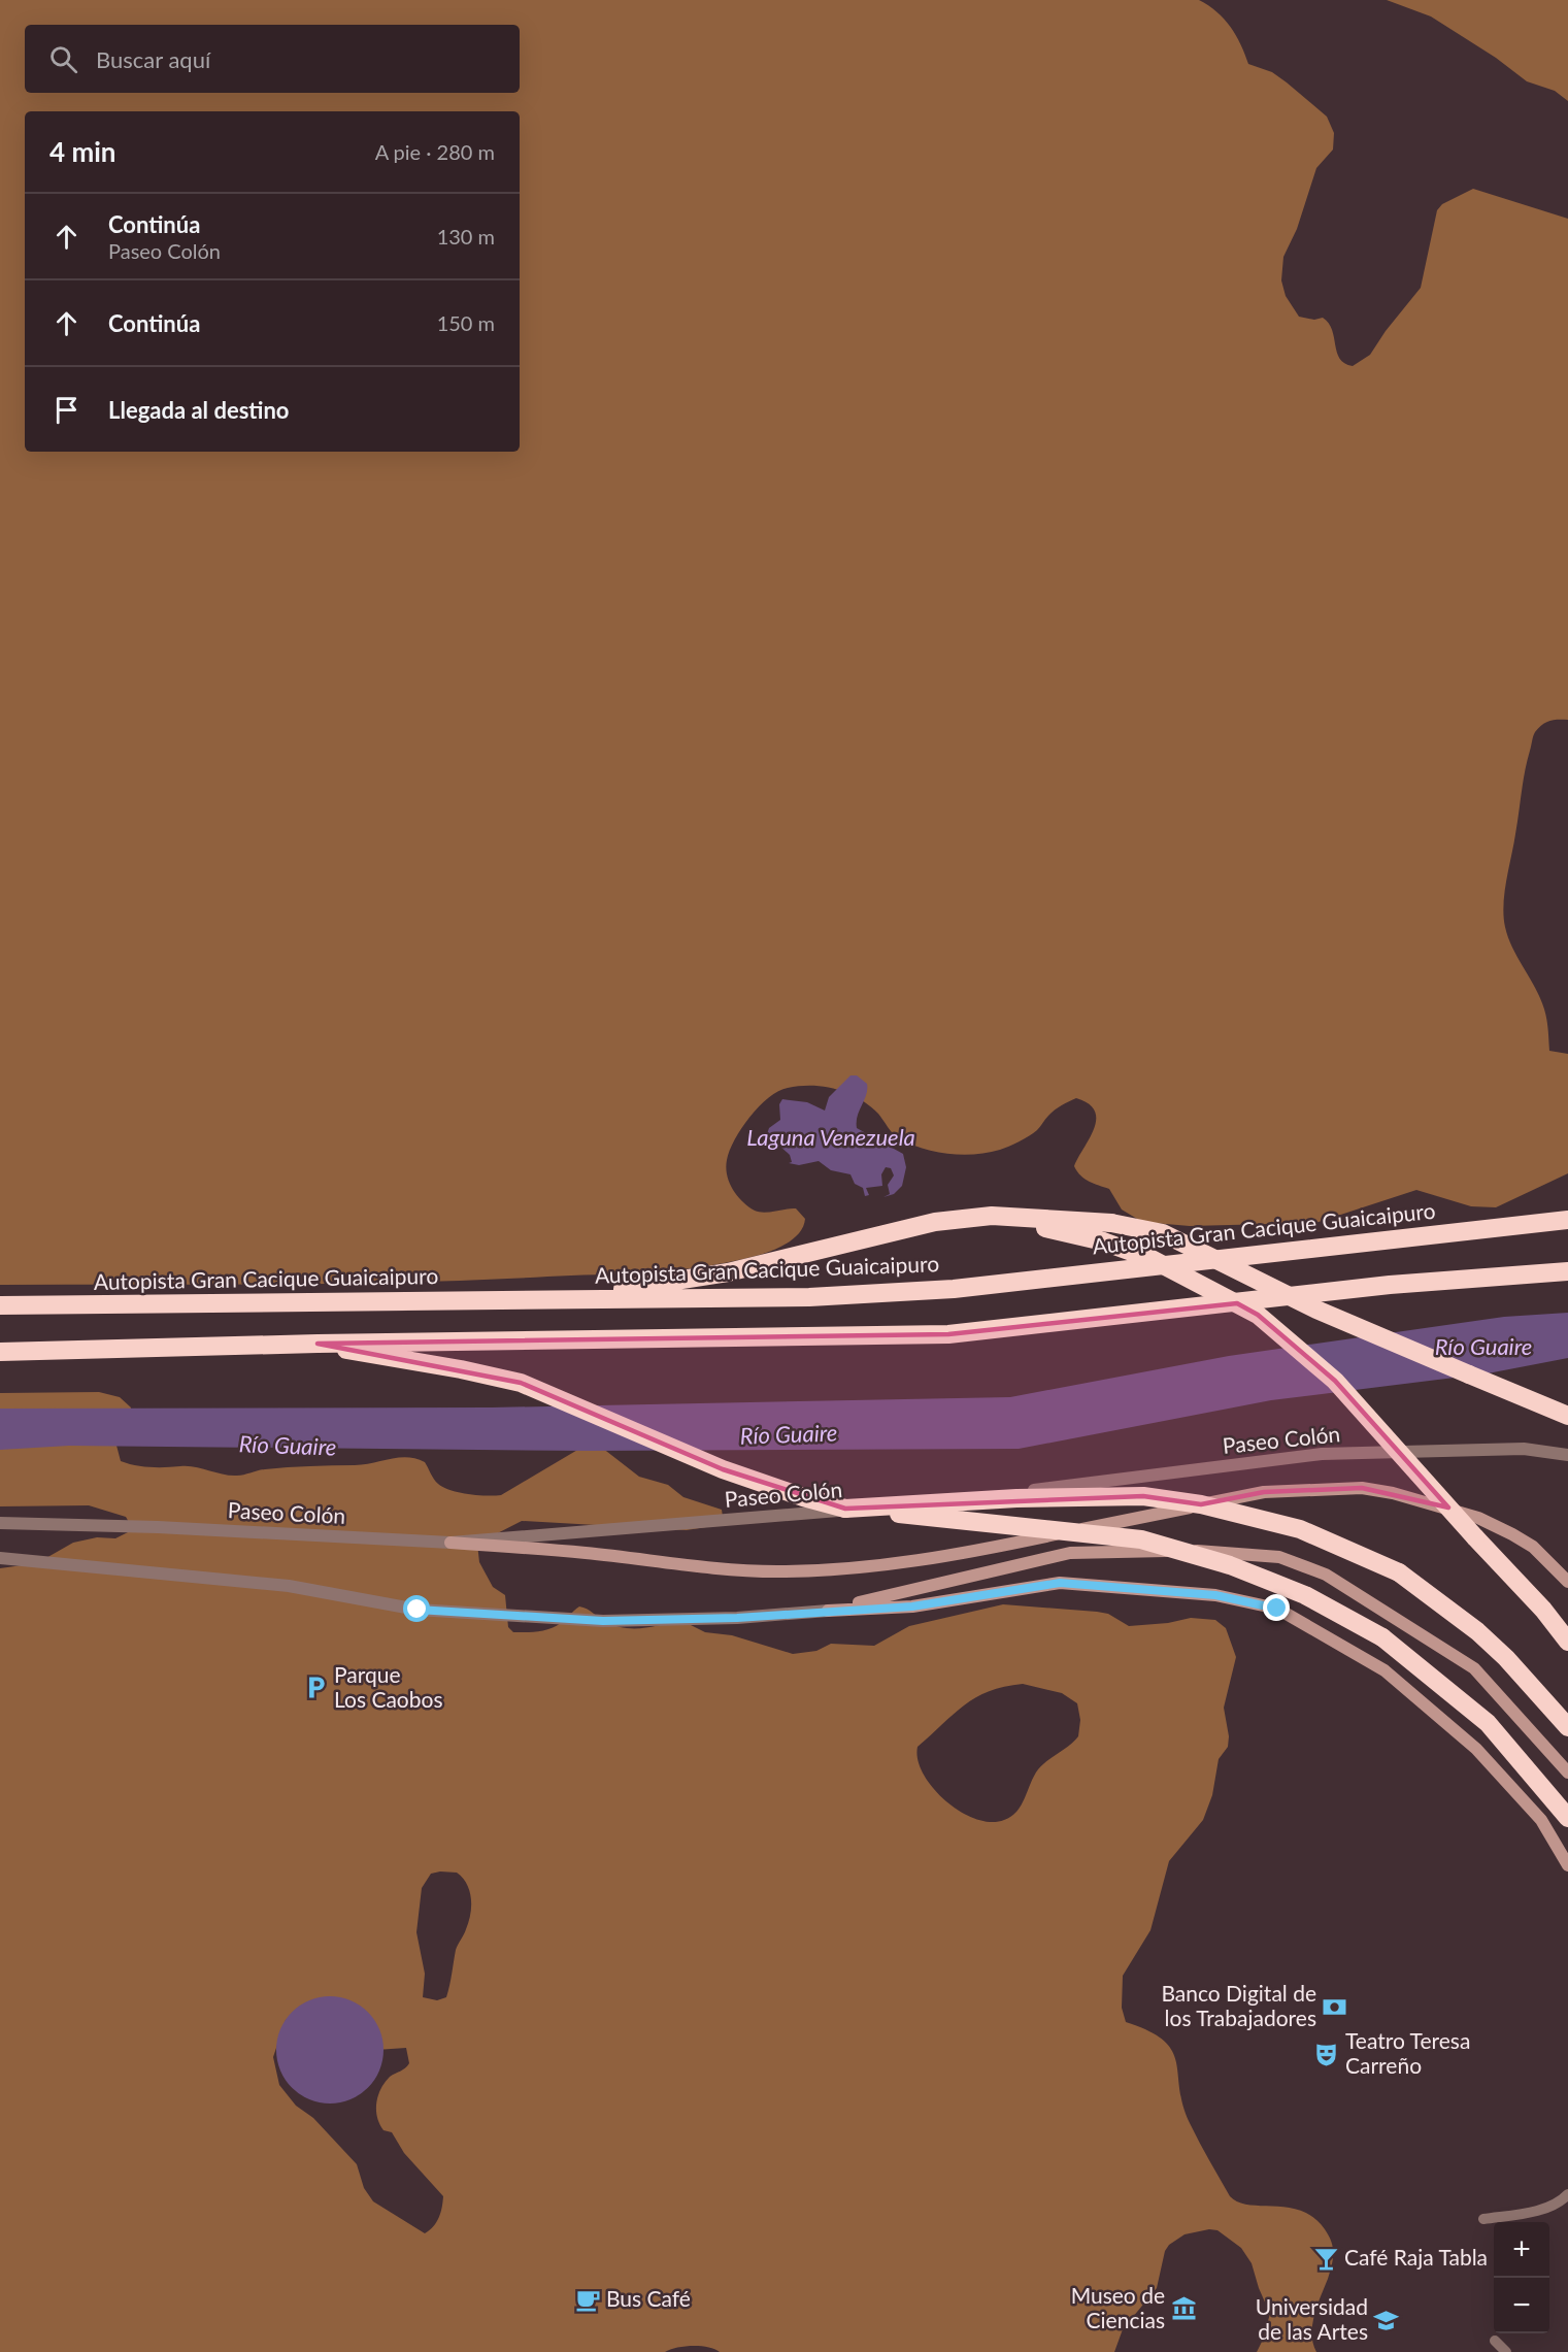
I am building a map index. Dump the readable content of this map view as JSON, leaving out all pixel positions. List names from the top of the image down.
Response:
{
  "streets": {
    "highway": ["Autopista Gran Cacique Guaicaipuro"],
    "street": ["Paseo Colón"]
  },
  "water": ["Laguna Venezuela", "Río Guaire"],
  "places": {
    "parking": ["Parque Los Caobos"],
    "bank": ["Banco Digital de los Trabajadores"],
    "theatre": ["Teatro Teresa Carreño"],
    "bar": ["Café Raja Tabla"],
    "cafe": ["Bus Café"],
    "museum": ["Museo de Ciencias"],
    "school or university": ["Universidad de las Artes"]
  },
  "page": {
    "search": "Buscar aquí",
    "heading": ["4 min", "A pie · 280 m"],
    "list": [
      ["Continúa", "Paseo Colón", "130 m"],
      ["Continúa", "150 m"],
      "Llegada al destino"
    ],
    "map_buttons": ["+", "−"]
  }
}
